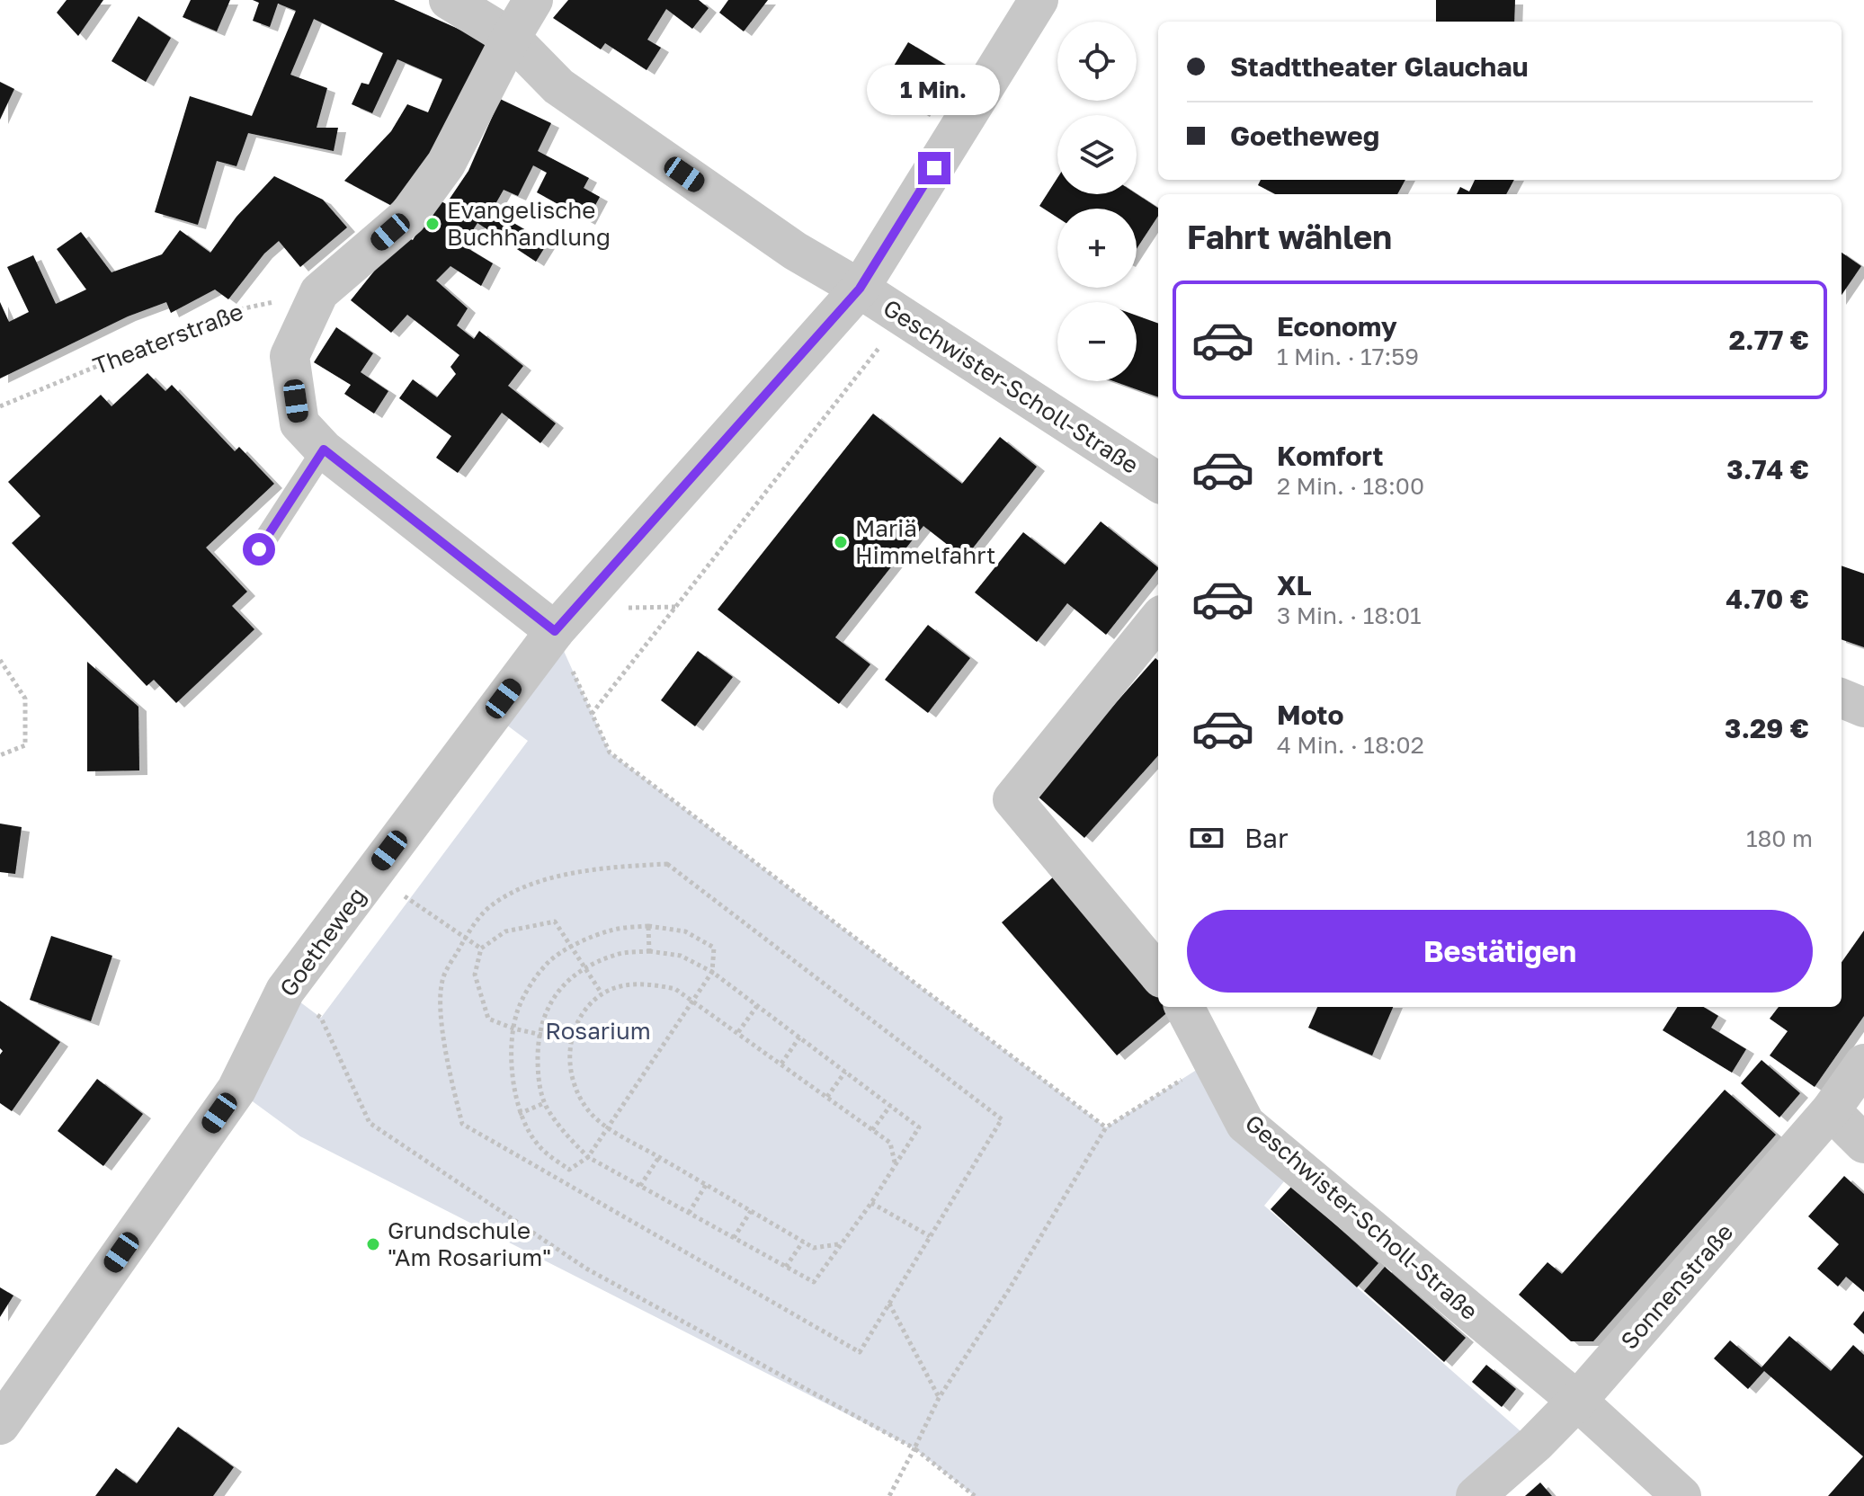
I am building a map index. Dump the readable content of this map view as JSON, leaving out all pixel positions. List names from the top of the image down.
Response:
{
  "streets": {
    "street": ["Geschwister-Scholl-Straße", "Goetheweg", "Sonnenstraße"],
    "path": ["Theaterstraße"]
  },
  "crossings": [
    ["Geschwister-Scholl-Straße", "Goetheweg"],
    ["Geschwister-Scholl-Straße", "Sonnenstraße"]
  ],
  "parks": ["Rosarium"],
  "places": ["Evangelische Buchhandlung", "Mariä Himmelfahrt", "Grundschule \"Am Rosarium\""],
  "page": {
    "map_buttons": ["+", "−"],
    "banner": ["Stadttheater Glauchau", "Goetheweg"],
    "bubble": "1 Min.",
    "heading": "Fahrt wählen",
    "list": [
      {
        "name": "Economy",
        "note": "1 Min. · 17:59",
        "value": "2.77 €"
      },
      {
        "name": "Komfort",
        "note": "2 Min. · 18:00",
        "value": "3.74 €"
      },
      {
        "name": "XL",
        "note": "3 Min. · 18:01",
        "value": "4.70 €"
      },
      {
        "name": "Moto",
        "note": "4 Min. · 18:02",
        "value": "3.29 €"
      }
    ],
    "pay": ["Bar", "180 m"],
    "buttons": "Bestätigen"
  }
}
